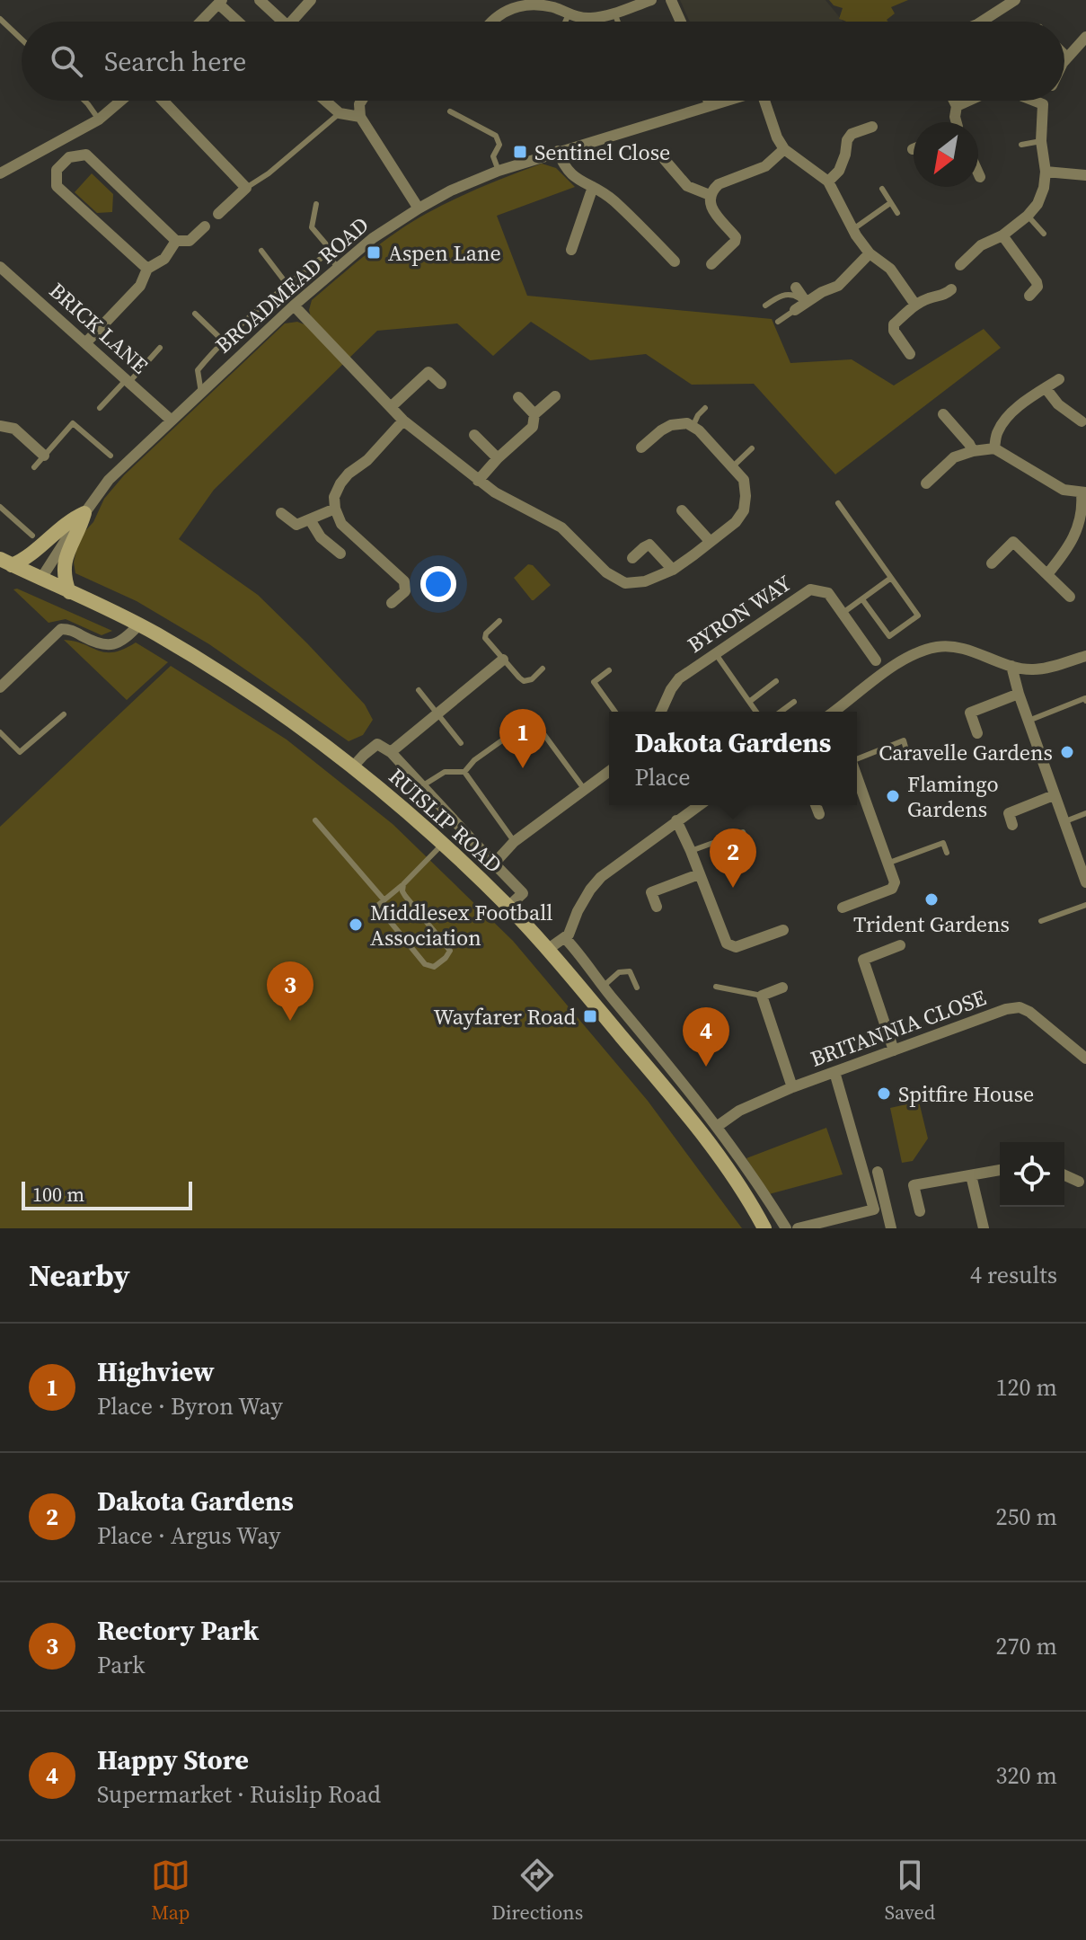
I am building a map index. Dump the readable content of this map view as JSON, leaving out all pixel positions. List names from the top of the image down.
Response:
{
  "streets": {
    "main road": ["RUISLIP ROAD"],
    "street": [
      "BROADMEAD ROAD",
      "BRICK LANE",
      "BYRON WAY",
      "BRITANNIA CLOSE"
    ]
  },
  "crossings": [
    ["BROADMEAD ROAD", "BRICK LANE"],
    ["BROADMEAD ROAD", "RUISLIP ROAD"]
  ],
  "places": {
    "transit": ["Sentinel Close", "Aspen Lane", "Wayfarer Road"],
    "other": [
      "Caravelle Gardens",
      "Flamingo Gardens",
      "Trident Gardens",
      "Middlesex Football Association",
      "Spitfire House"
    ]
  },
  "scale_bar": "100 m",
  "north": "bottom left",
  "page": {
    "search": "Search here",
    "pins": [
      "1",
      "2",
      "3",
      "4"
    ],
    "popup": ["Dakota Gardens", "Place"],
    "scale": "100 m",
    "heading": ["Nearby", "4 results"],
    "list": [
      {
        "mark": "1",
        "name": "Highview",
        "note": "Place · Byron Way",
        "value": "120 m"
      },
      {
        "mark": "2",
        "name": "Dakota Gardens",
        "note": "Place · Argus Way",
        "value": "250 m"
      },
      {
        "mark": "3",
        "name": "Rectory Park",
        "note": "Park",
        "value": "270 m"
      },
      {
        "mark": "4",
        "name": "Happy Store",
        "note": "Supermarket · Ruislip Road",
        "value": "320 m"
      }
    ],
    "nav": ["Map", "Directions", "Saved"]
  }
}
